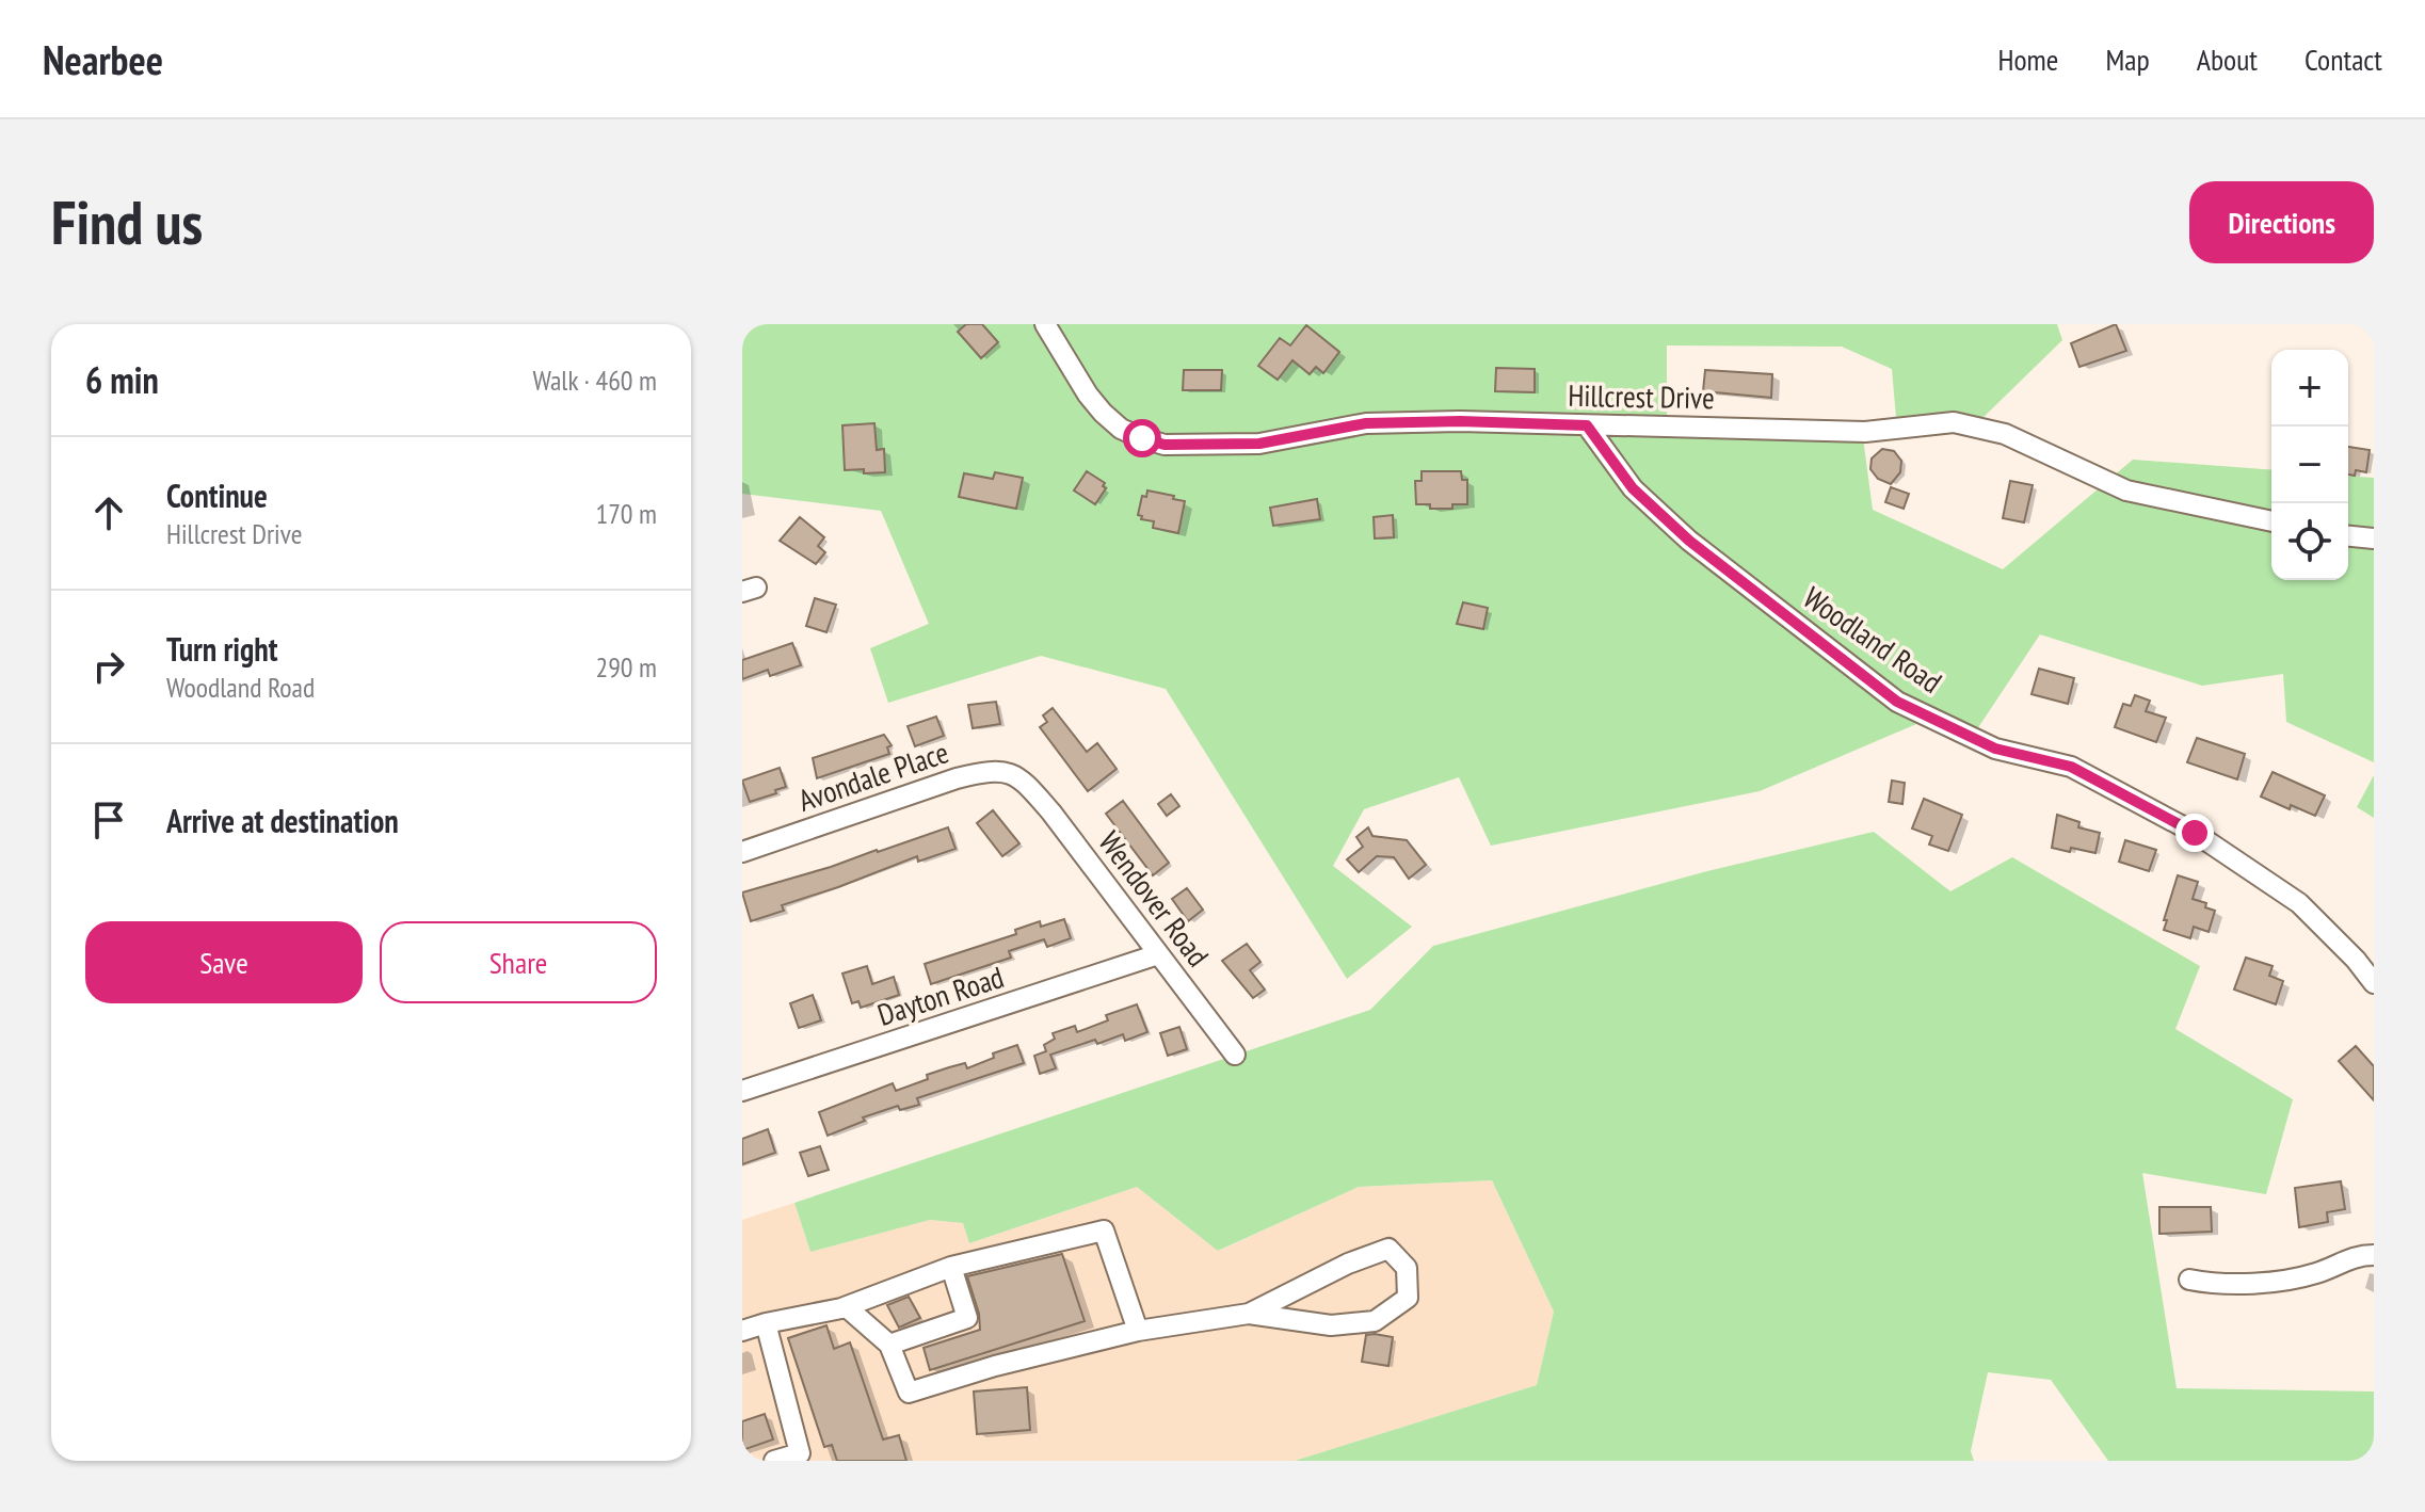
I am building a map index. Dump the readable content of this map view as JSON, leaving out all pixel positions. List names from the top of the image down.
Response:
{
  "streets": {
    "street": [
      "Hillcrest Drive",
      "Woodland Road",
      "Avondale Place",
      "Wendover Road",
      "Dayton Road"
    ]
  },
  "crossings": [
    ["Hillcrest Drive", "Woodland Road"],
    ["Avondale Place", "Wendover Road"],
    ["Wendover Road", "Dayton Road"]
  ],
  "page": {
    "header": "Nearbee",
    "nav": [
      "Home",
      "Map",
      "About",
      "Contact"
    ],
    "buttons": [
      "Directions",
      ["Save", "Share"]
    ],
    "title": "Find us",
    "heading": ["6 min", "Walk · 460 m"],
    "map_buttons": ["+", "−"],
    "list": [
      ["Continue", "Hillcrest Drive", "170 m"],
      ["Turn right", "Woodland Road", "290 m"],
      "Arrive at destination"
    ]
  }
}
